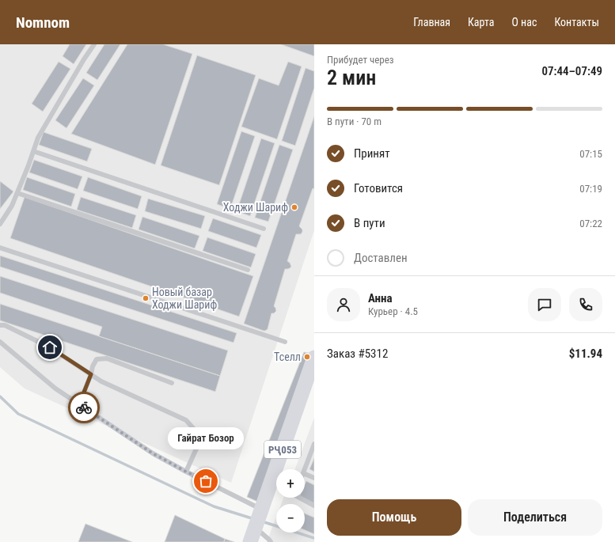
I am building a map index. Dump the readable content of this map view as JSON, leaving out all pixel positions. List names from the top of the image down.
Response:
{
  "streets": {
    "main road": ["РҶ053"]
  },
  "places": [
    "Ходжи Шариф",
    "Новый базар Ходжи Шариф",
    "Тселл",
    "Гайрат Бозор"
  ],
  "page": {
    "header": "Nomnom",
    "nav": [
      "Главная",
      "Карта",
      "О нас",
      "Контакты"
    ],
    "heading": ["2 мин", "Прибудет через", "07:44–07:49"],
    "panel": [
      "Анна",
      "Курьер · 4.5",
      "Заказ #5312",
      "$11.94"
    ],
    "bar": "В пути · 70 m",
    "list": [
      ["Принят", "07:15"],
      ["Готовится", "07:19"],
      ["В пути", "07:22"],
      "Доставлен"
    ],
    "bubble": "Гайрат Бозор",
    "map_buttons": ["+", "−"],
    "buttons": ["Помощь", "Поделиться"]
  }
}
